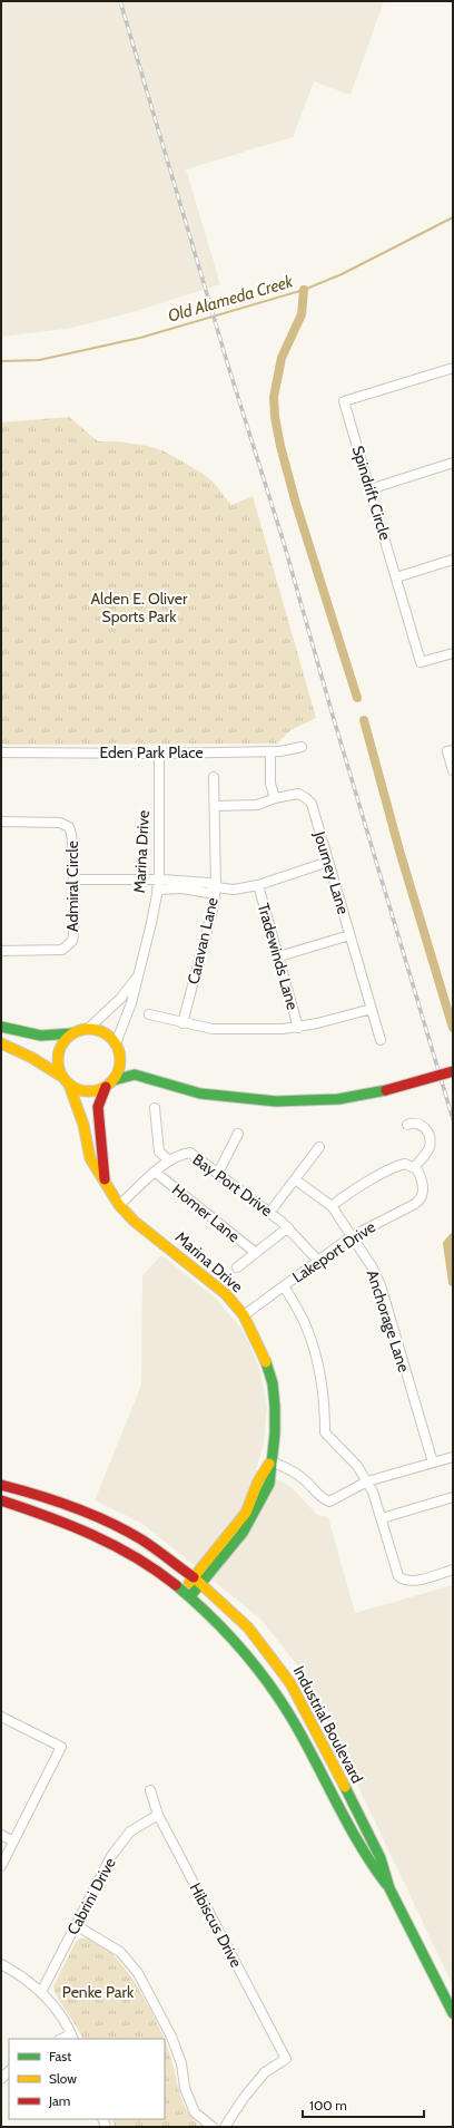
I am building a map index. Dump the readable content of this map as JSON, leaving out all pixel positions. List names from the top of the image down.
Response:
{
  "streets": {
    "street": [
      "Spindrift Circle",
      "Eden Park Place",
      "Marina Drive",
      "Journey Lane",
      "Admiral Circle",
      "Caravan Lane",
      "Tradewinds Lane",
      "Bay Port Drive",
      "Homer Lane",
      "Lakeport Drive",
      "Anchorage Lane",
      "Industrial Boulevard",
      "Cabrini Drive",
      "Hibiscus Drive"
    ]
  },
  "crossings": [
    ["Eden Park Place", "Marina Drive"],
    ["Marina Drive", "Bay Port Drive"],
    ["Marina Drive", "Lakeport Drive"],
    ["Marina Drive", "Industrial Boulevard"],
    ["Journey Lane", "Caravan Lane"],
    ["Bay Port Drive", "Homer Lane"],
    ["Bay Port Drive", "Lakeport Drive"],
    ["Lakeport Drive", "Anchorage Lane"],
    ["Cabrini Drive", "Hibiscus Drive"]
  ],
  "water": ["Old Alameda Creek"],
  "parks": ["Alden E. Oliver Sports Park", "Penke Park"],
  "legend": ["Fast", "Slow", "Jam"],
  "scale_bar": "100 m"
}
